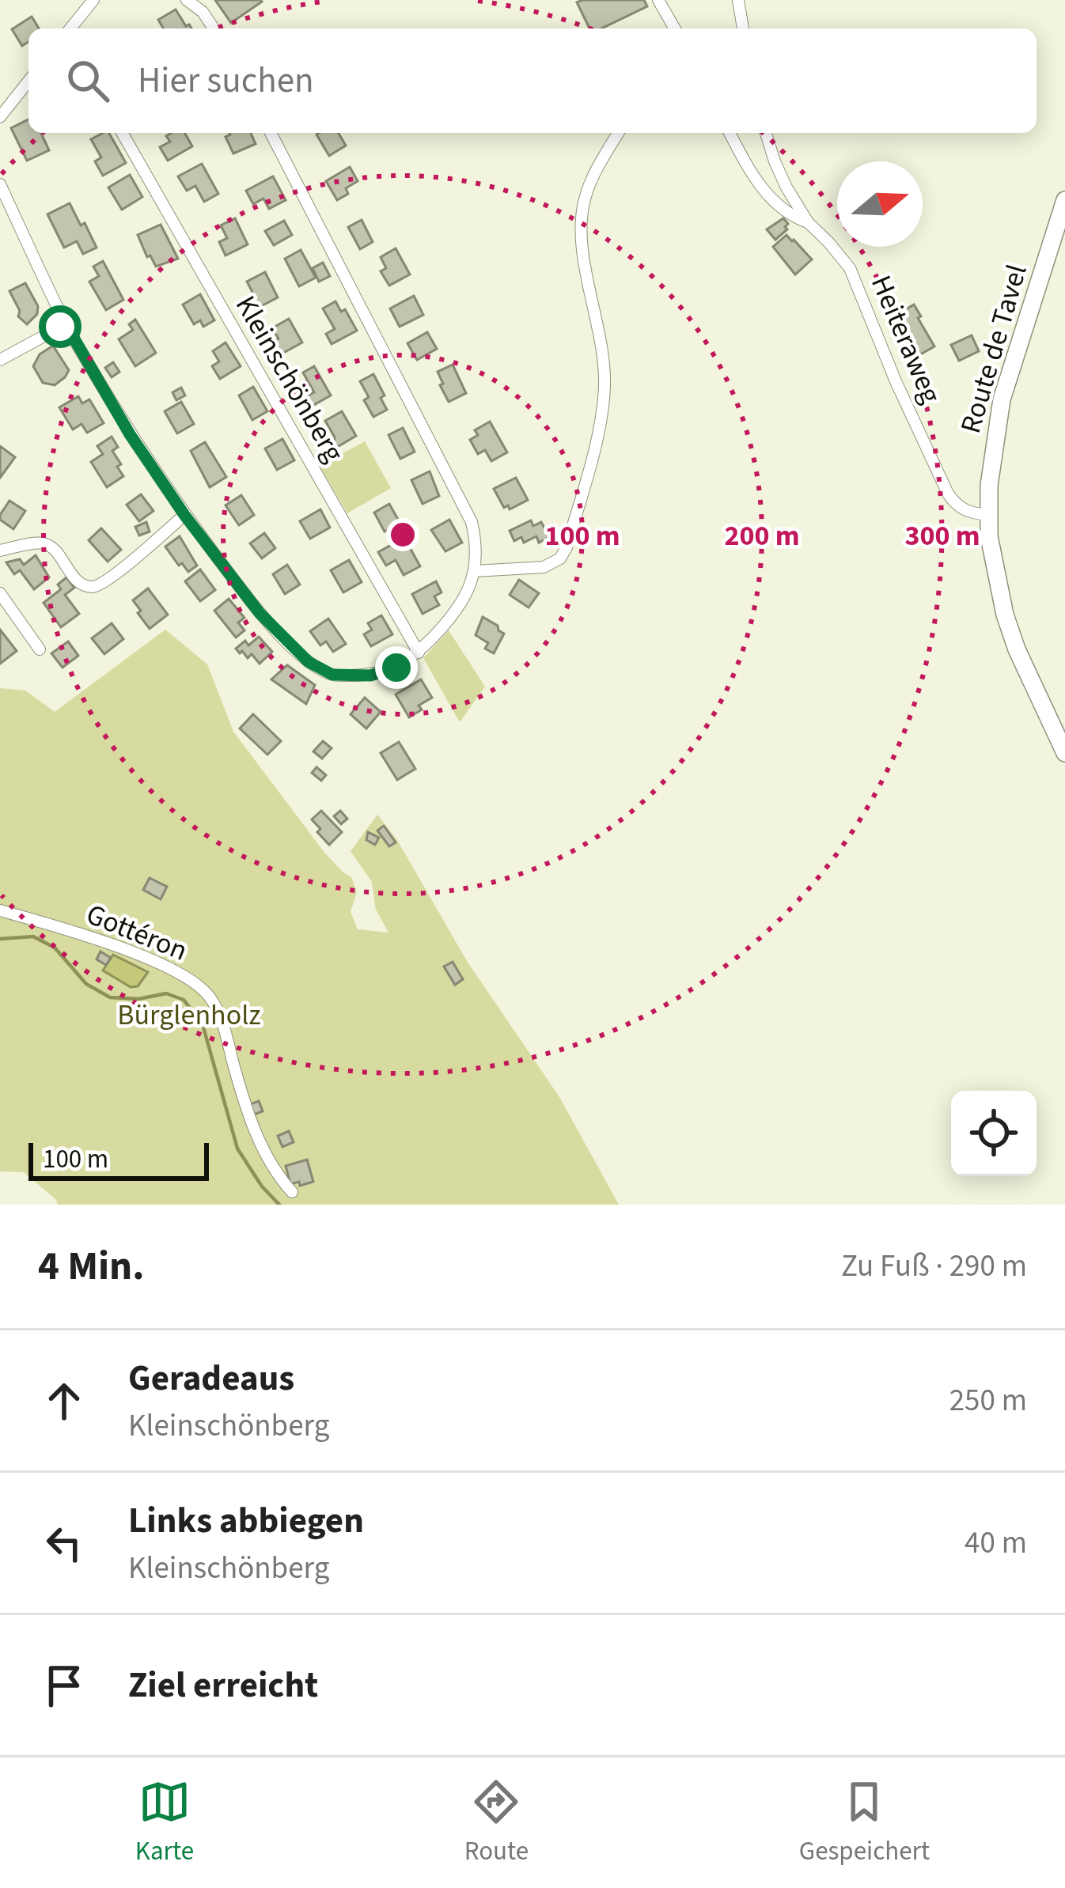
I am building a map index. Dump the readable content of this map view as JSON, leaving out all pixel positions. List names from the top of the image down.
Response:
{
  "streets": {
    "main road": ["Route de Tavel"],
    "street": ["Heiteraweg", "Kleinschönberg", "Gottéron"]
  },
  "crossings": [
    ["Heiteraweg", "Route de Tavel"]
  ],
  "parks": ["Bürglenholz"],
  "scale_bar": "100 m",
  "north": "right",
  "page": {
    "search": "Hier suchen",
    "scale": "100 m",
    "heading": ["4 Min.", "Zu Fuß · 290 m"],
    "list": [
      ["Geradeaus", "Kleinschönberg", "250 m"],
      ["Links abbiegen", "Kleinschönberg", "40 m"],
      "Ziel erreicht"
    ],
    "nav": ["Karte", "Route", "Gespeichert"]
  },
  "rings": ["100 m", "200 m", "300 m"]
}
